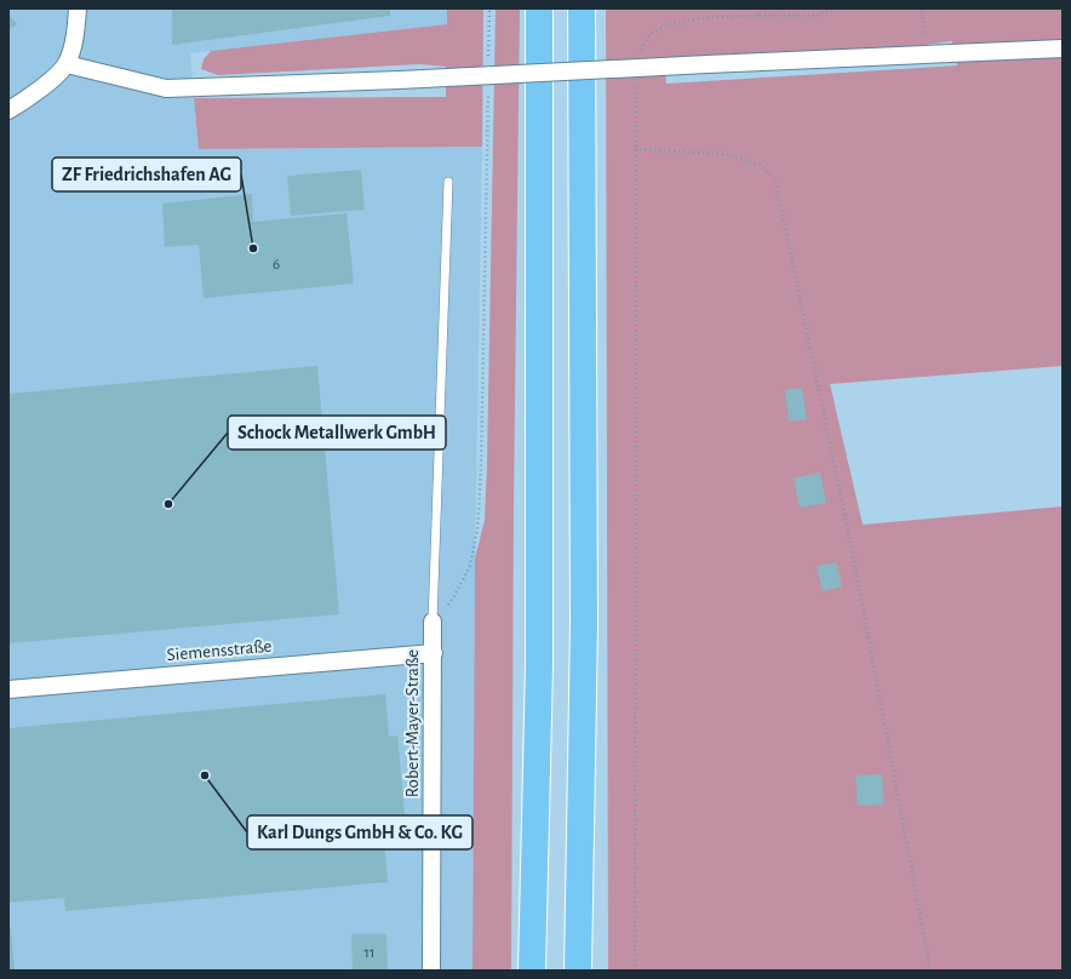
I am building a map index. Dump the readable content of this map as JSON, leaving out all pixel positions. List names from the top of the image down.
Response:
{
  "streets": {
    "street": ["Siemensstraße", "Robert-Mayer-Straße"]
  },
  "crossings": [
    ["Siemensstraße", "Robert-Mayer-Straße"]
  ],
  "places": ["ZF Friedrichshafen AG", "Schock Metallwerk GmbH", "Karl Dungs GmbH & Co. KG"],
  "house_numbers": ["6", "11"]
}
